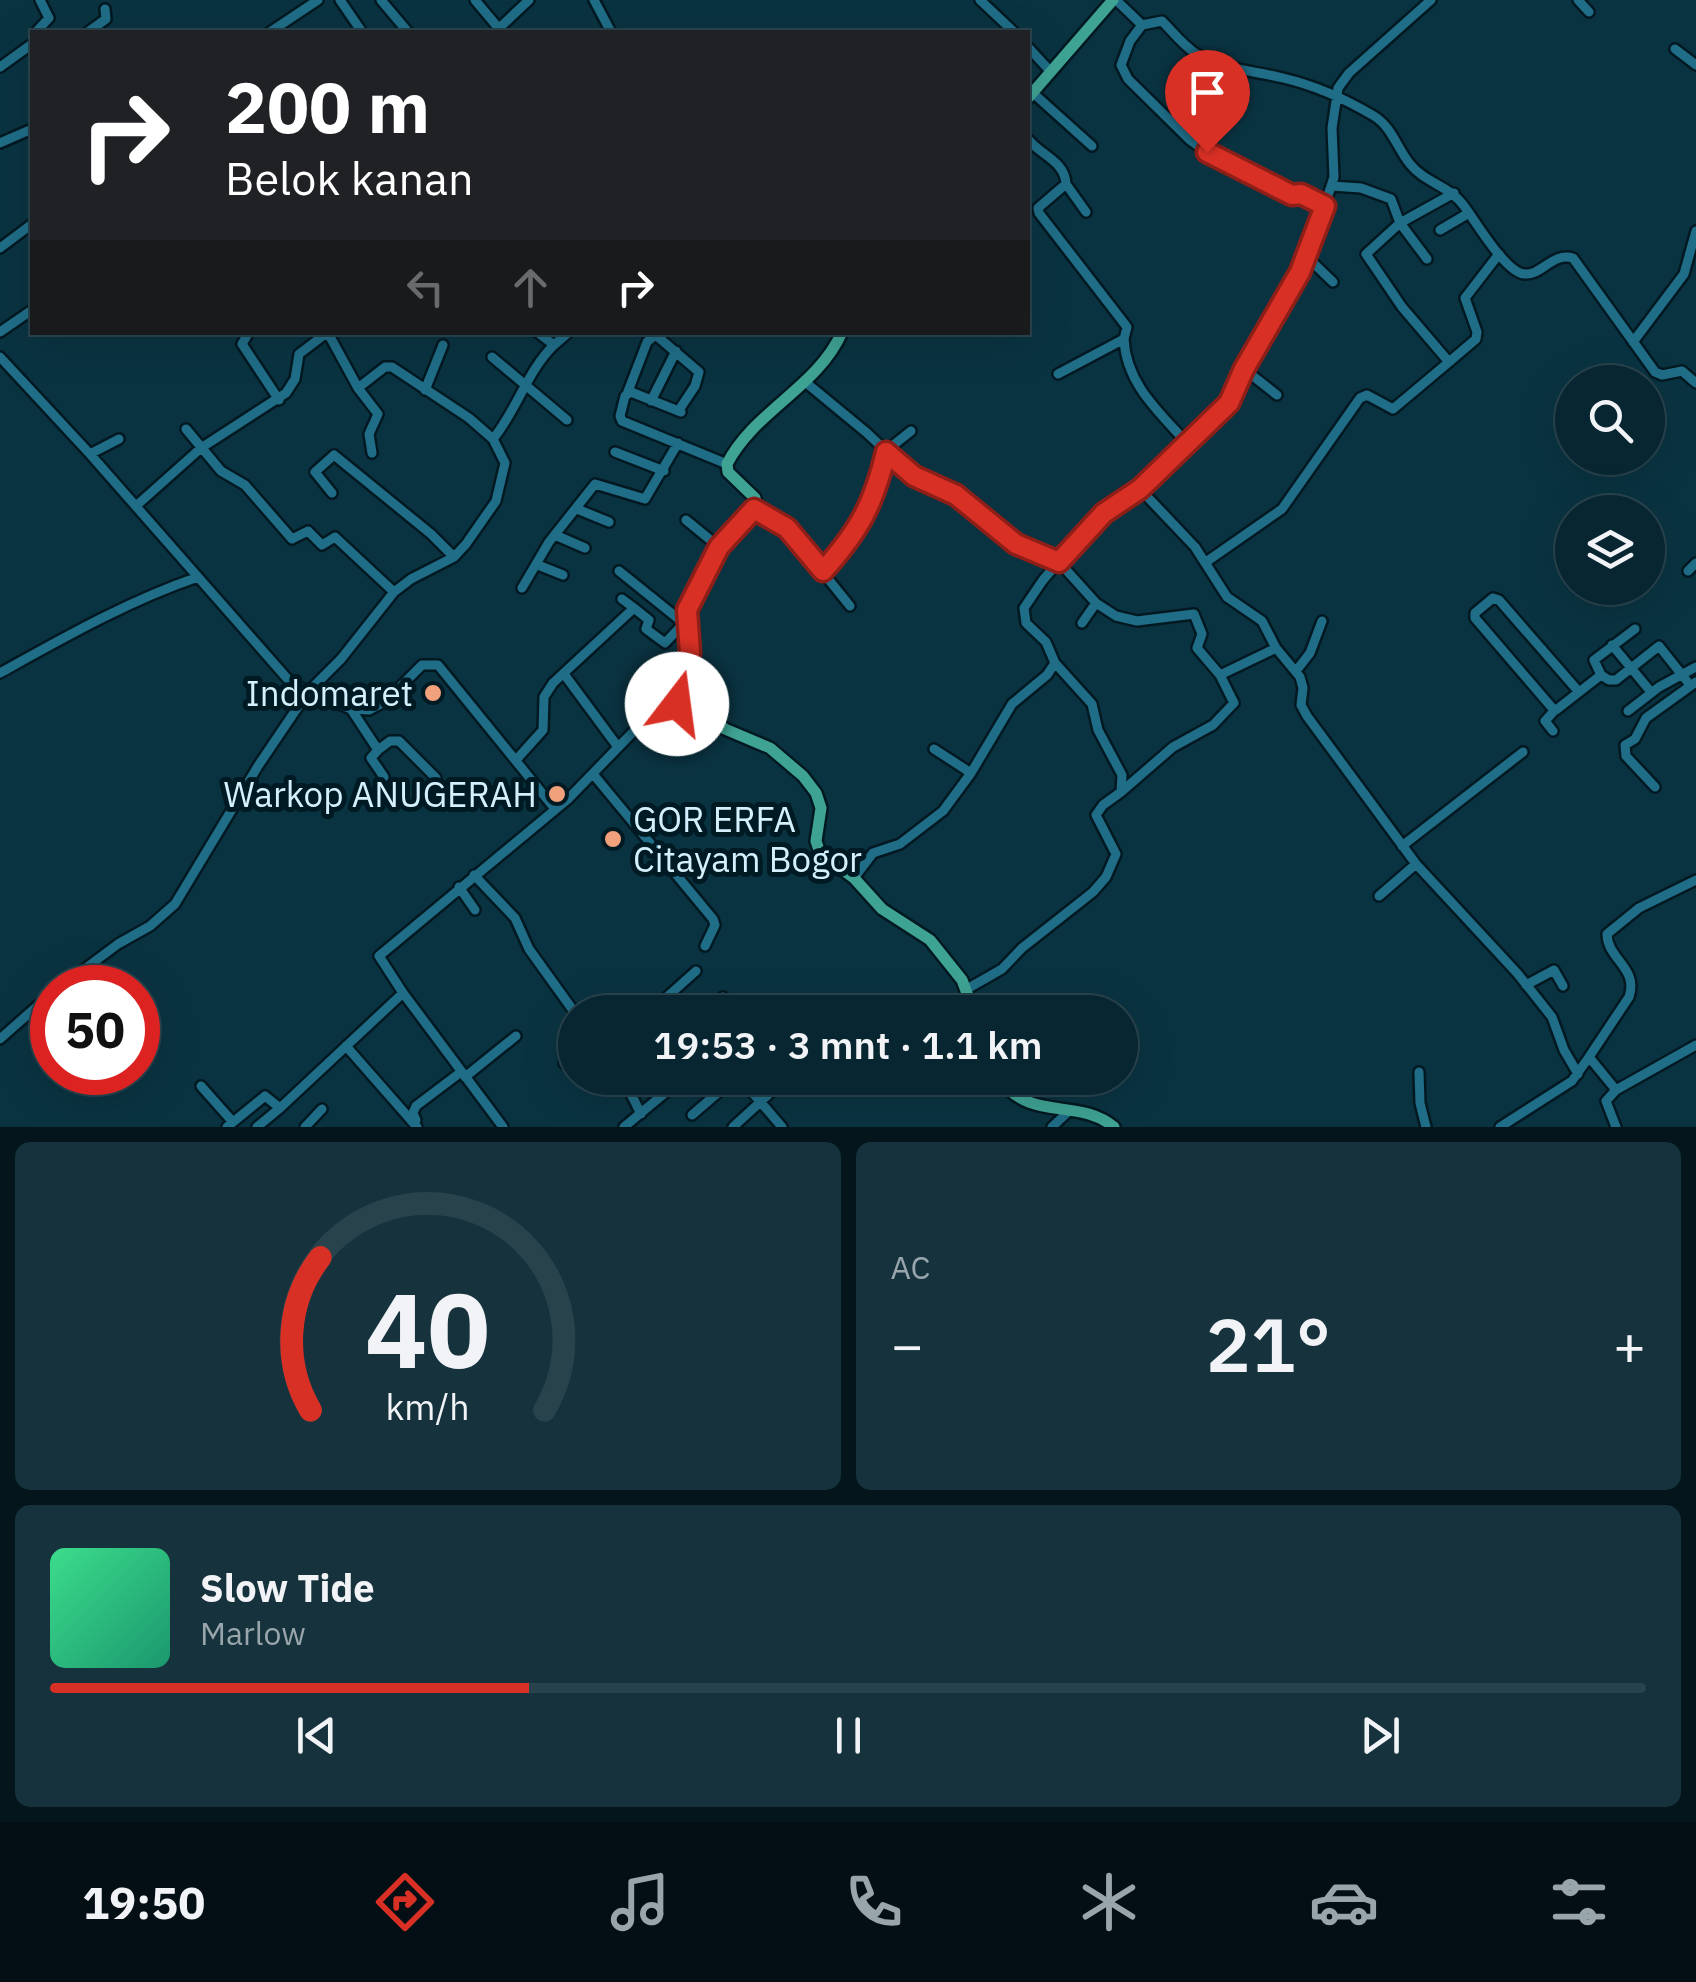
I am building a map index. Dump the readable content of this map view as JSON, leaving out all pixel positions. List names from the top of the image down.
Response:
{
  "places": ["Indomaret", "Warkop ANUGERAH", "GOR ERFA Citayam Bogor"],
  "page": {
    "turn": ["200 m", "Belok kanan"],
    "limit": "50",
    "trip": "19:53 · 3 mnt · 1.1 km",
    "tile": "AC",
    "heat": ["−", "21°", "+"],
    "song": ["Slow Tide", "Marlow"],
    "tabs": "19:50",
    "gauge": ["40", "km/h"]
  }
}
